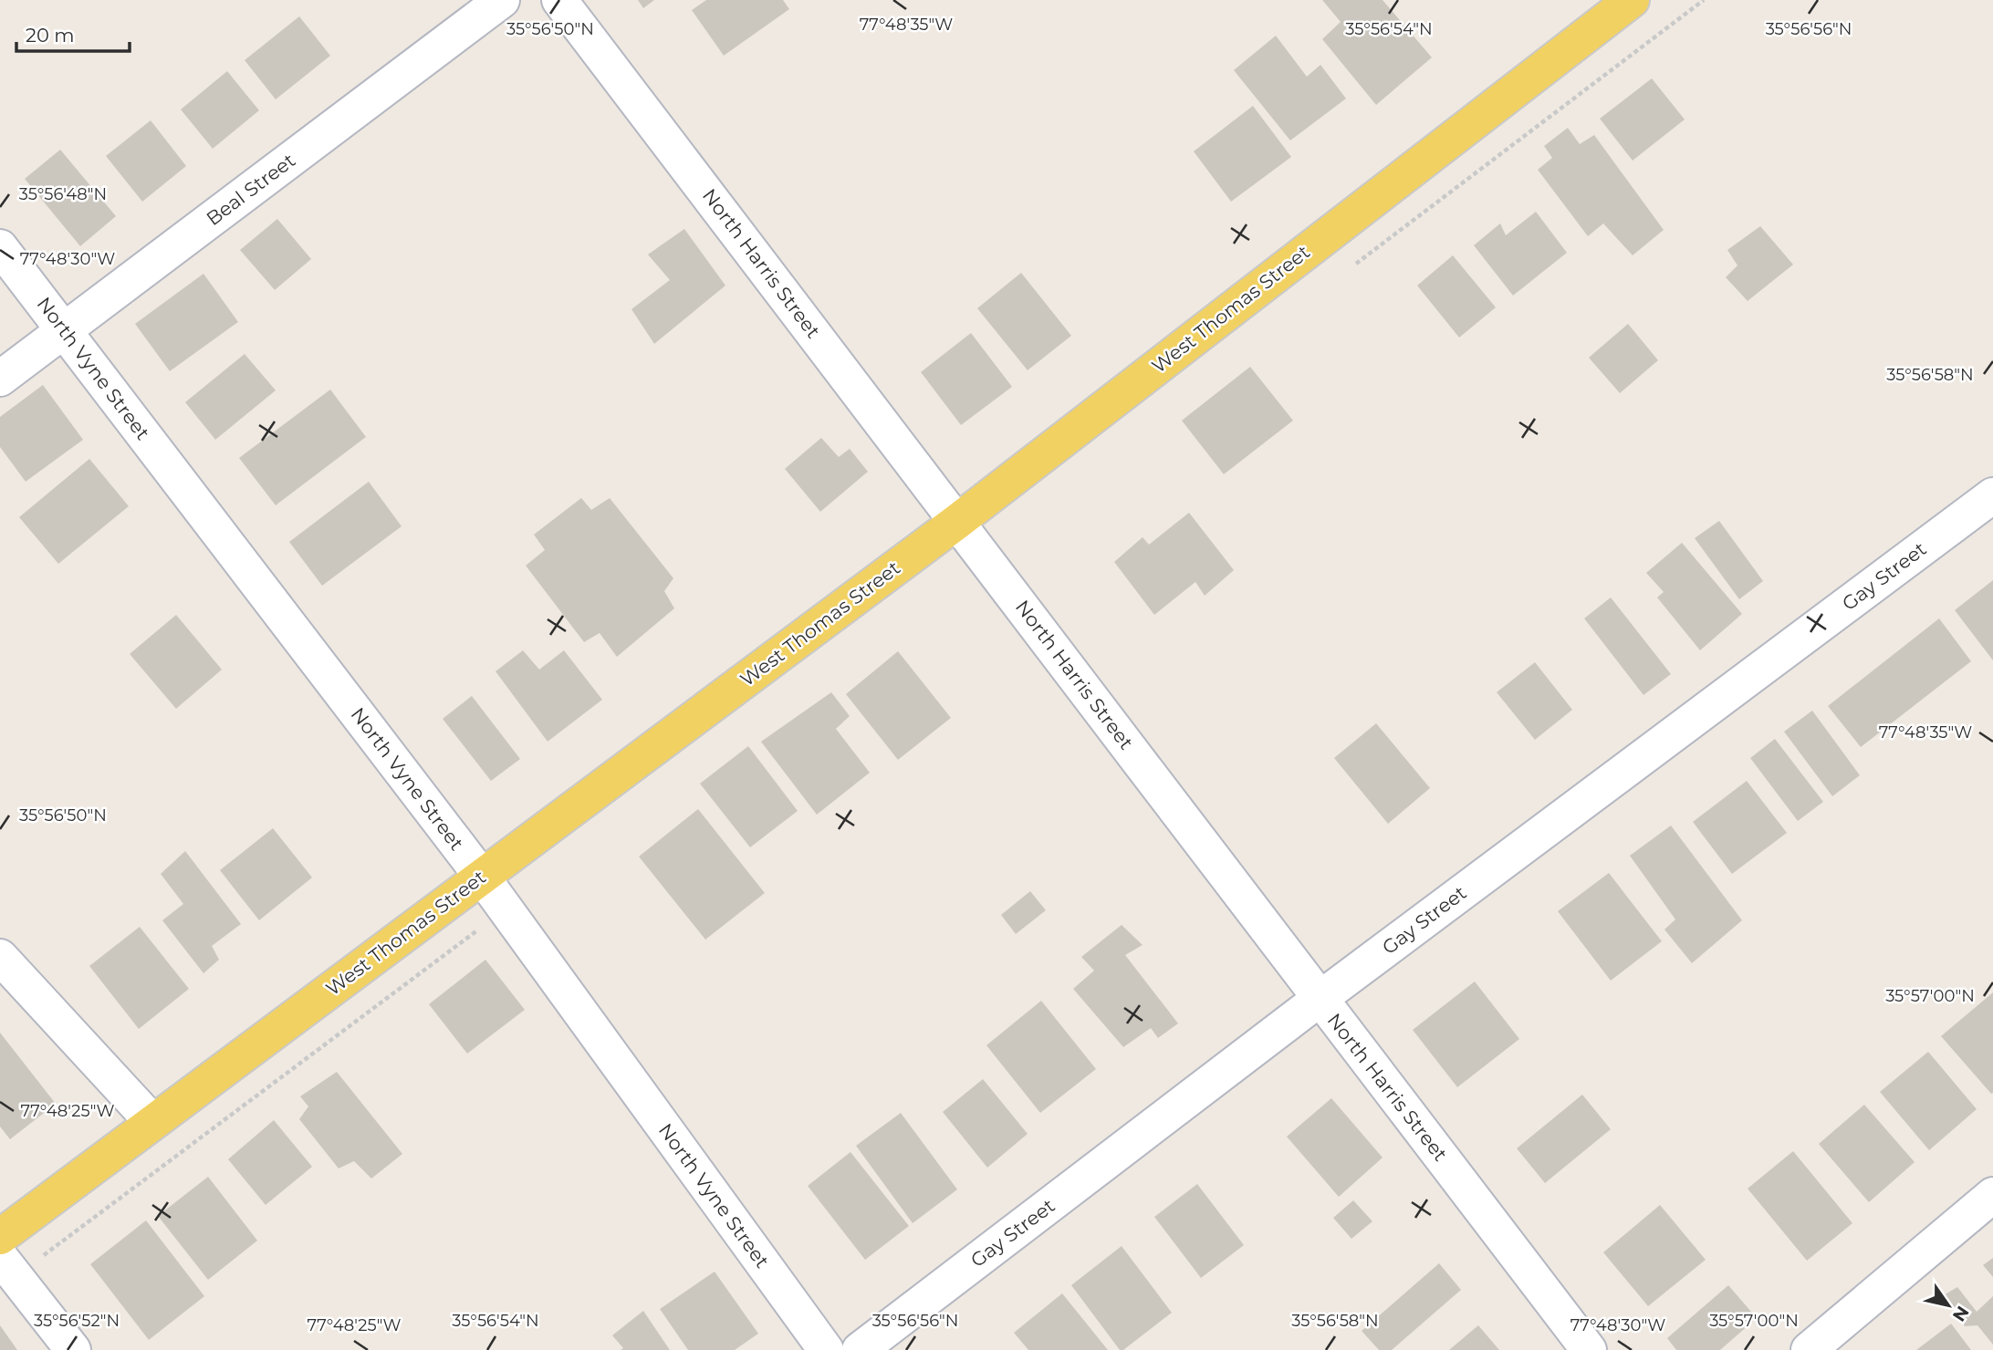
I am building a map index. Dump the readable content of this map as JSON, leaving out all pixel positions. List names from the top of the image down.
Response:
{
  "streets": {
    "main road": ["West Thomas Street"],
    "street": [
      "Beal Street",
      "North Harris Street",
      "North Vyne Street",
      "Gay Street"
    ]
  },
  "crossings": [
    ["Beal Street", "North Vyne Street"],
    ["North Harris Street", "West Thomas Street"],
    ["North Harris Street", "Gay Street"],
    ["West Thomas Street", "North Vyne Street"]
  ],
  "scale_bar": "20 m",
  "north": "bottom right",
  "coordinates": [
    "77°48'35\"W",
    "35°56'50\"N",
    "35°56'54\"N",
    "35°56'56\"N",
    "35°56'48\"N",
    "77°48'30\"W",
    "35°56'58\"N",
    "35°57'00\"N",
    "77°48'25\"W",
    "35°56'52\"N"
  ]
}
